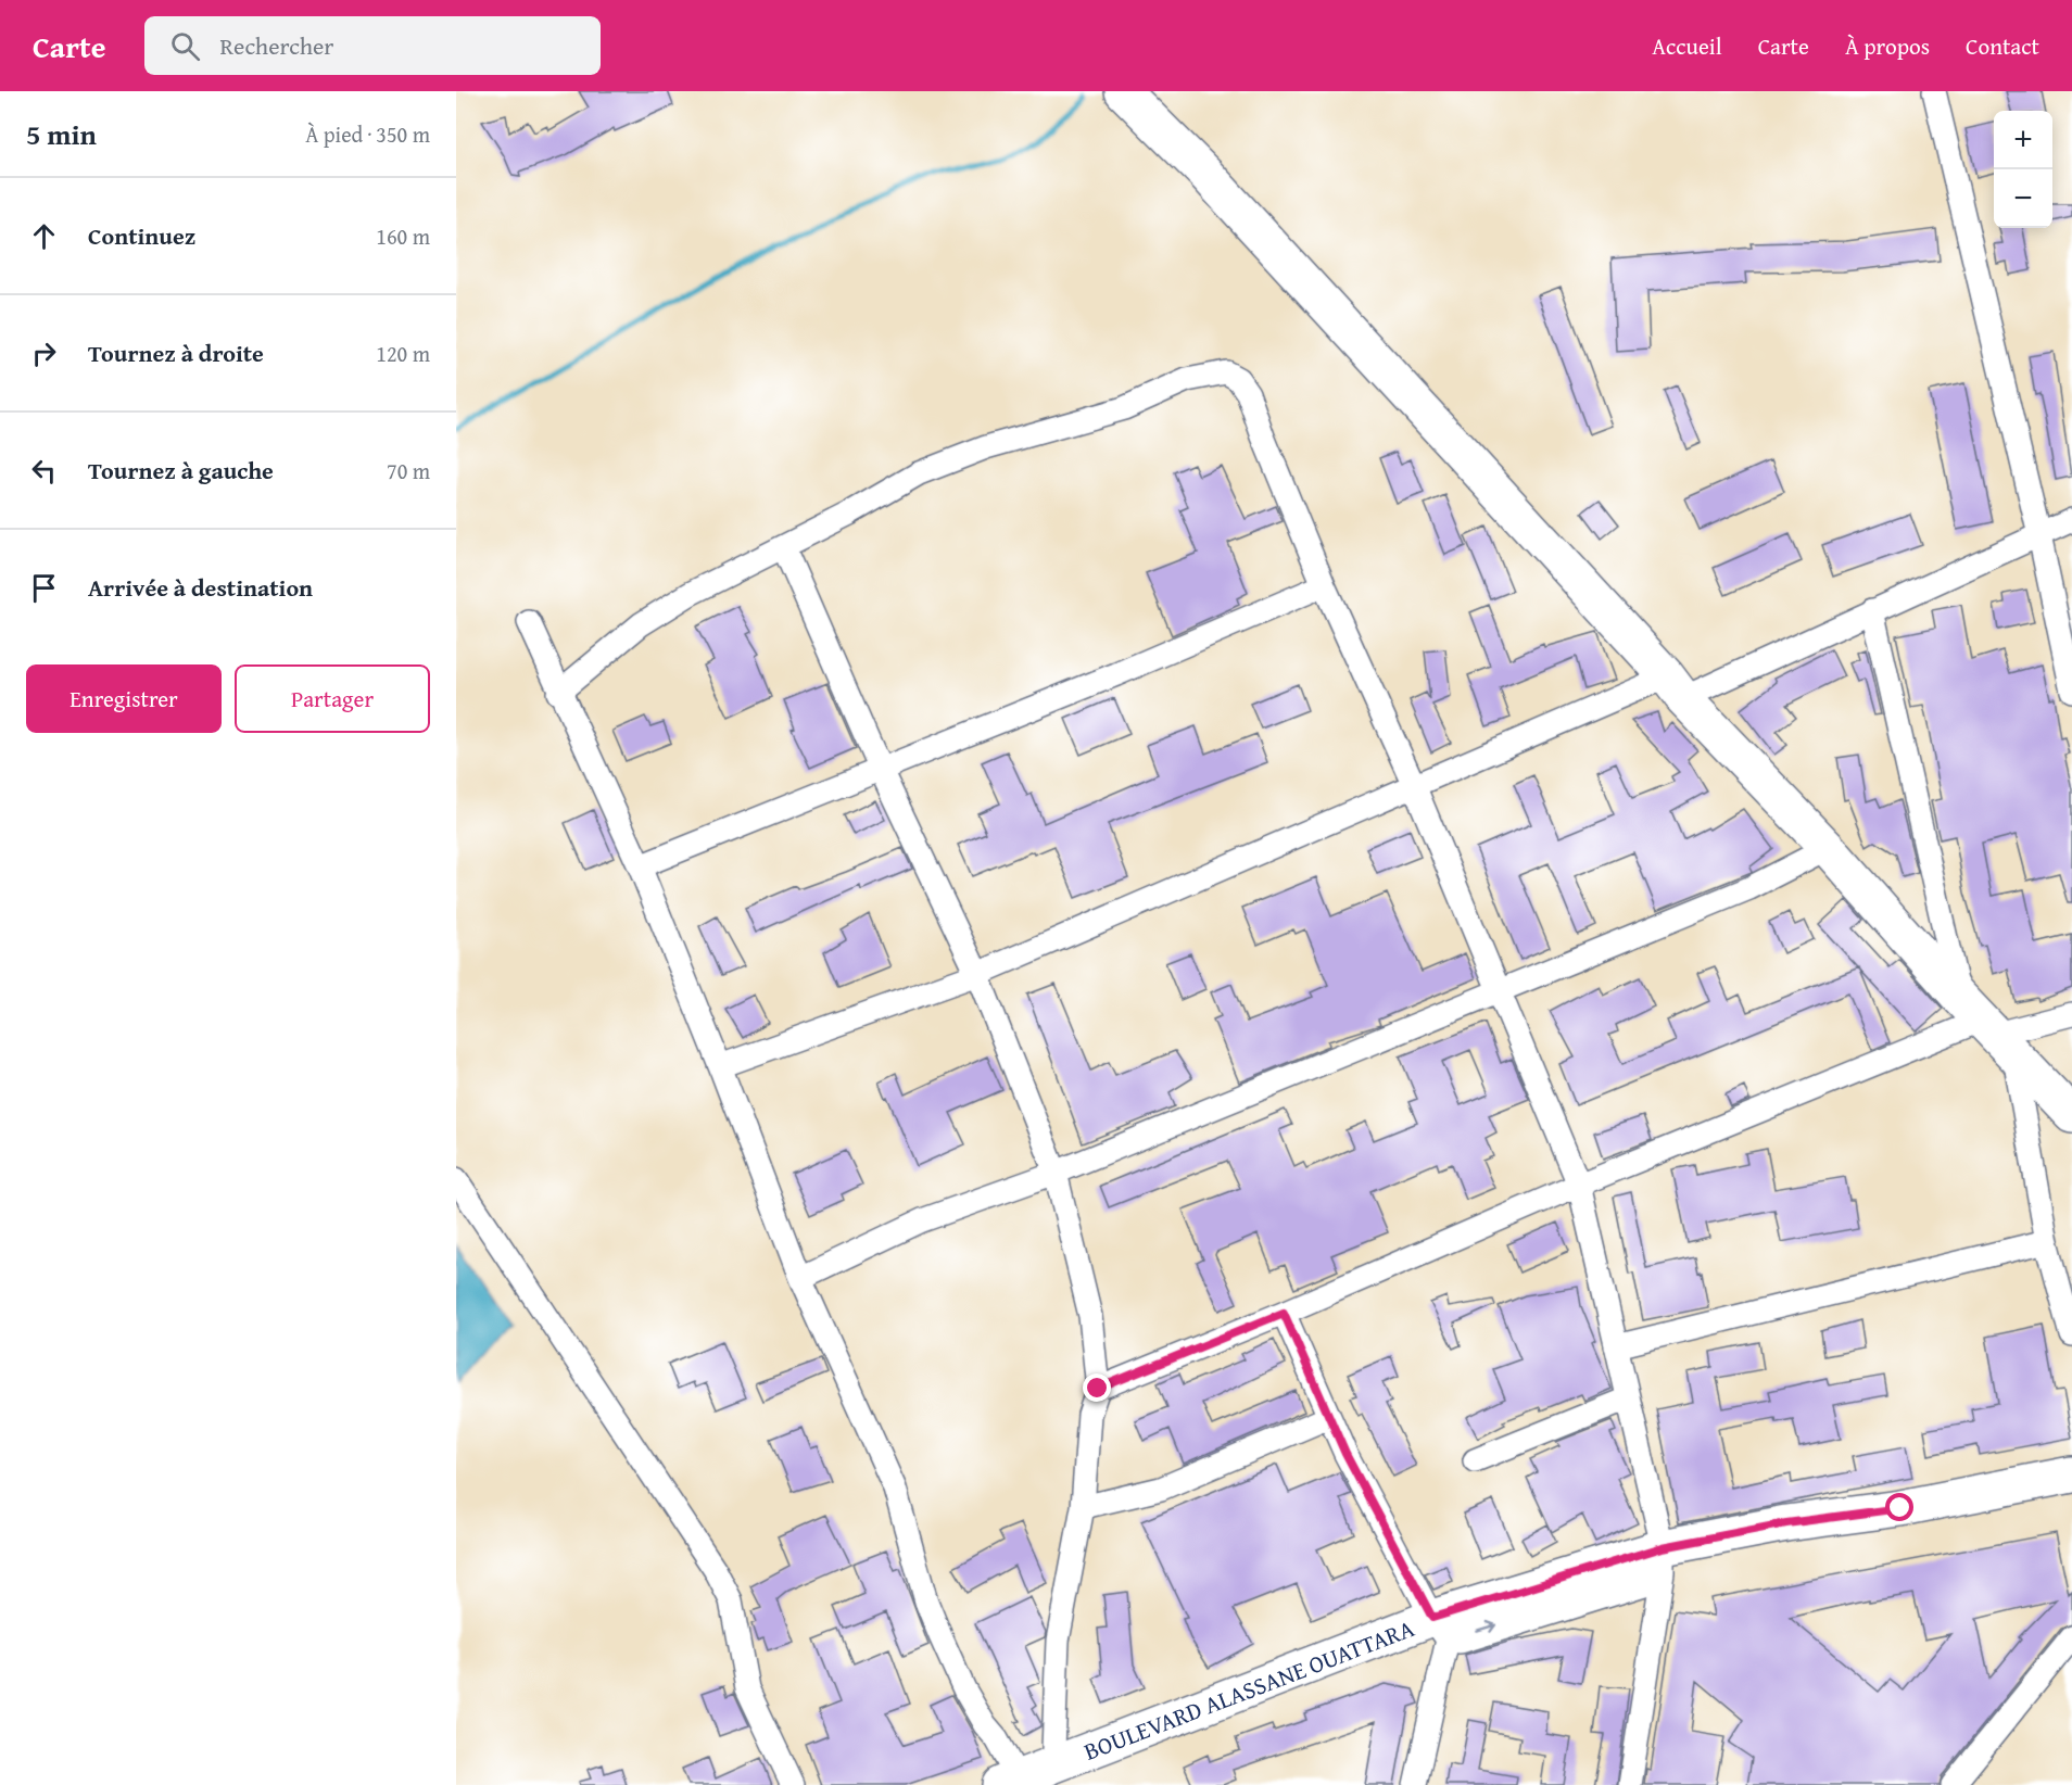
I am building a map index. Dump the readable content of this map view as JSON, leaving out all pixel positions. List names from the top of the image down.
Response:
{
  "streets": {
    "main road": ["BOULEVARD ALASSANE OUATTARA"]
  },
  "page": {
    "header": "Carte",
    "search": "Rechercher",
    "nav": [
      "Accueil",
      "Carte",
      "À propos",
      "Contact"
    ],
    "heading": ["5 min", "À pied · 350 m"],
    "map_buttons": ["+", "−"],
    "list": [
      ["Continuez", "160 m"],
      ["Tournez à droite", "120 m"],
      ["Tournez à gauche", "70 m"],
      "Arrivée à destination"
    ],
    "buttons": ["Enregistrer", "Partager"]
  }
}
